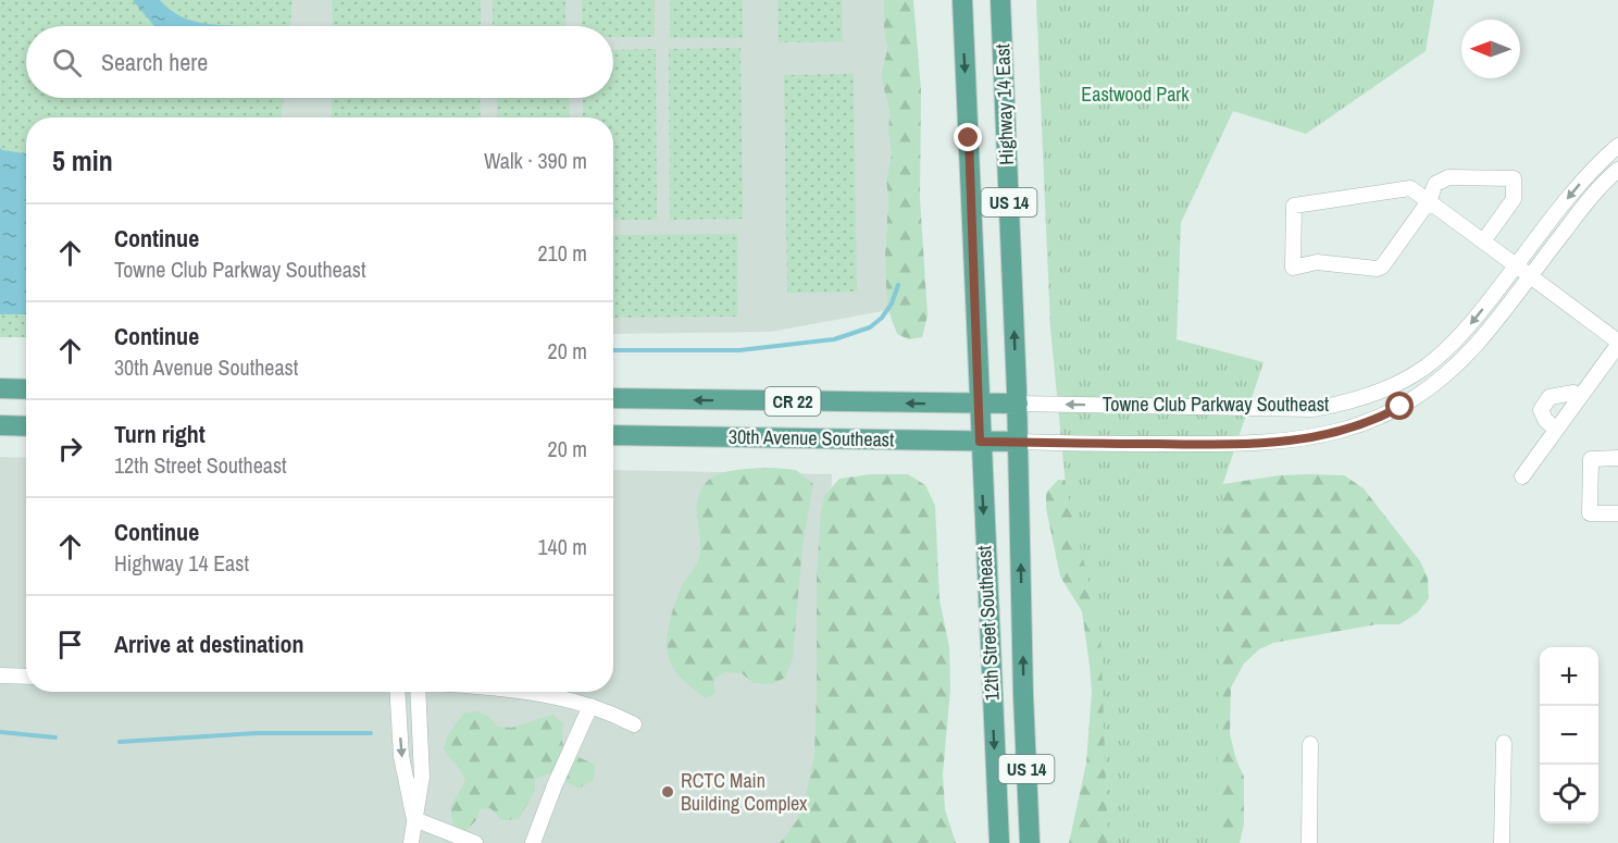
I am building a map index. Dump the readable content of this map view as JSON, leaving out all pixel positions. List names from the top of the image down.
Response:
{
  "streets": {
    "main road": [
      "Highway 14 East",
      "US 14",
      "CR 22",
      "30th Avenue Southeast",
      "12th Street Southeast"
    ],
    "street": ["Towne Club Parkway Southeast"]
  },
  "crossings": [
    ["Highway 14 East", "Towne Club Parkway Southeast"],
    ["Highway 14 East", "30th Avenue Southeast"],
    ["Highway 14 East", "12th Street Southeast"],
    ["Towne Club Parkway Southeast", "30th Avenue Southeast"],
    ["Towne Club Parkway Southeast", "12th Street Southeast"],
    ["30th Avenue Southeast", "12th Street Southeast"]
  ],
  "parks": ["Eastwood Park"],
  "places": ["RCTC Main Building Complex"],
  "north": "left",
  "page": {
    "search": "Search here",
    "heading": ["5 min", "Walk · 390 m"],
    "list": [
      ["Continue", "Towne Club Parkway Southeast", "210 m"],
      ["Continue", "30th Avenue Southeast", "20 m"],
      ["Turn right", "12th Street Southeast", "20 m"],
      ["Continue", "Highway 14 East", "140 m"],
      "Arrive at destination"
    ],
    "map_buttons": ["+", "−"]
  }
}
